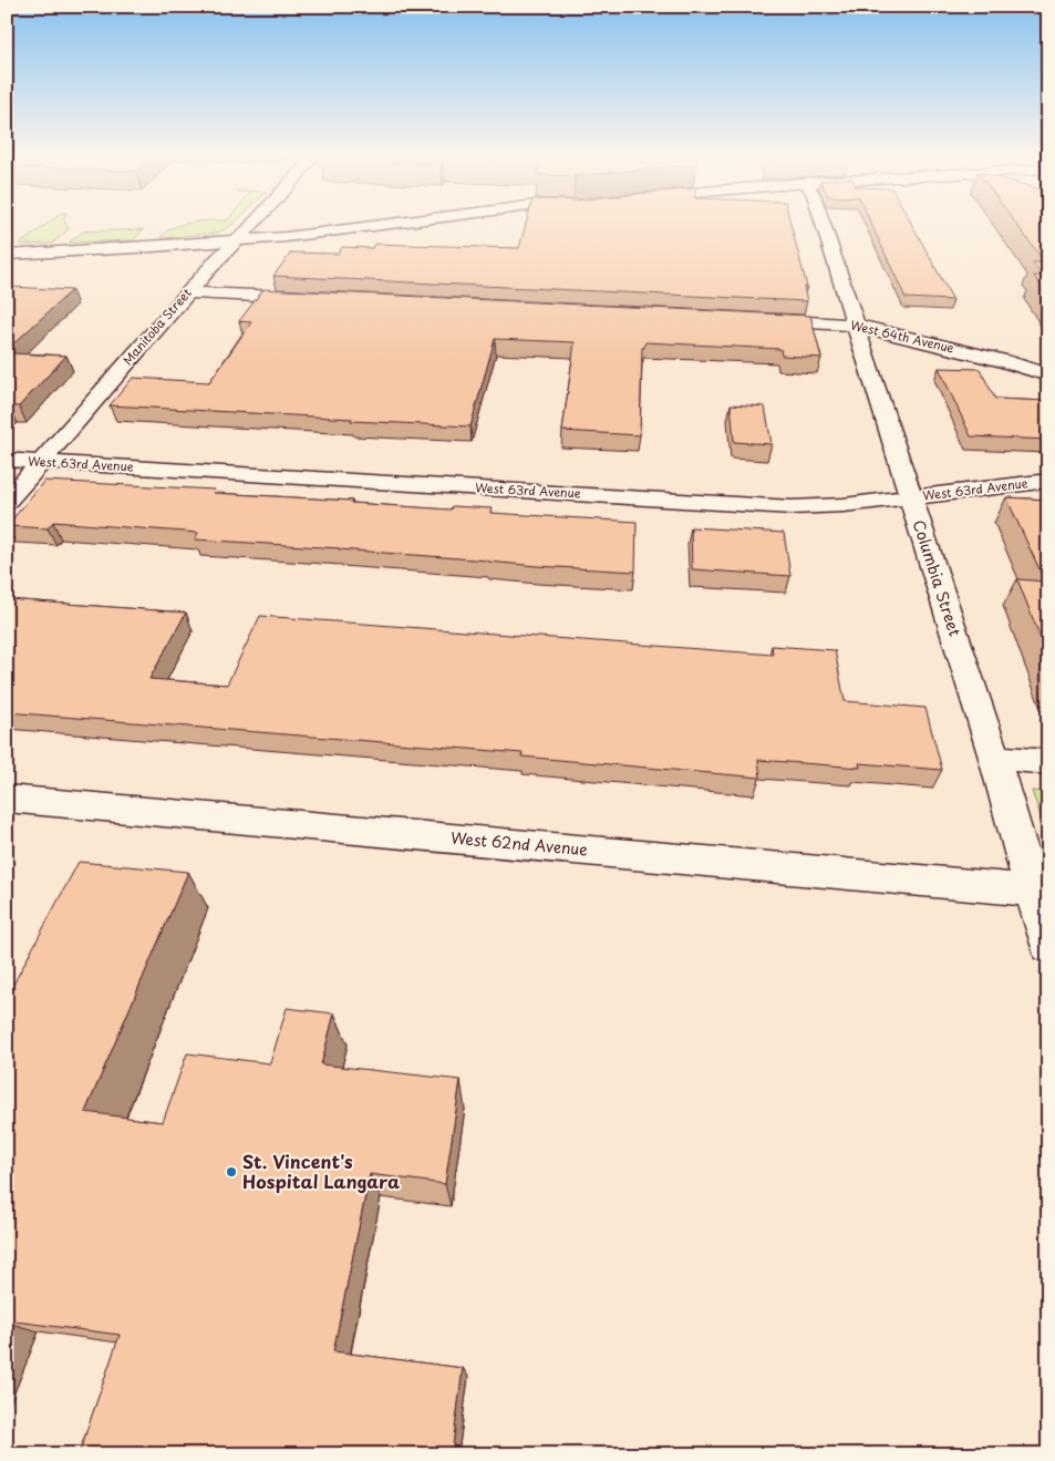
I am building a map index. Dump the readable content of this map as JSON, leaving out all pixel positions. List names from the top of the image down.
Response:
{
  "streets": {
    "street": [
      "Manitoba Street",
      "West 64th Avenue",
      "West 63rd Avenue",
      "Columbia Street",
      "West 62nd Avenue"
    ]
  },
  "crossings": [
    ["Manitoba Street", "West 63rd Avenue"],
    ["West 64th Avenue", "Columbia Street"],
    ["West 63rd Avenue", "Columbia Street"],
    ["Columbia Street", "West 62nd Avenue"]
  ],
  "places": ["St. Vincent's Hospital Langara"]
}
